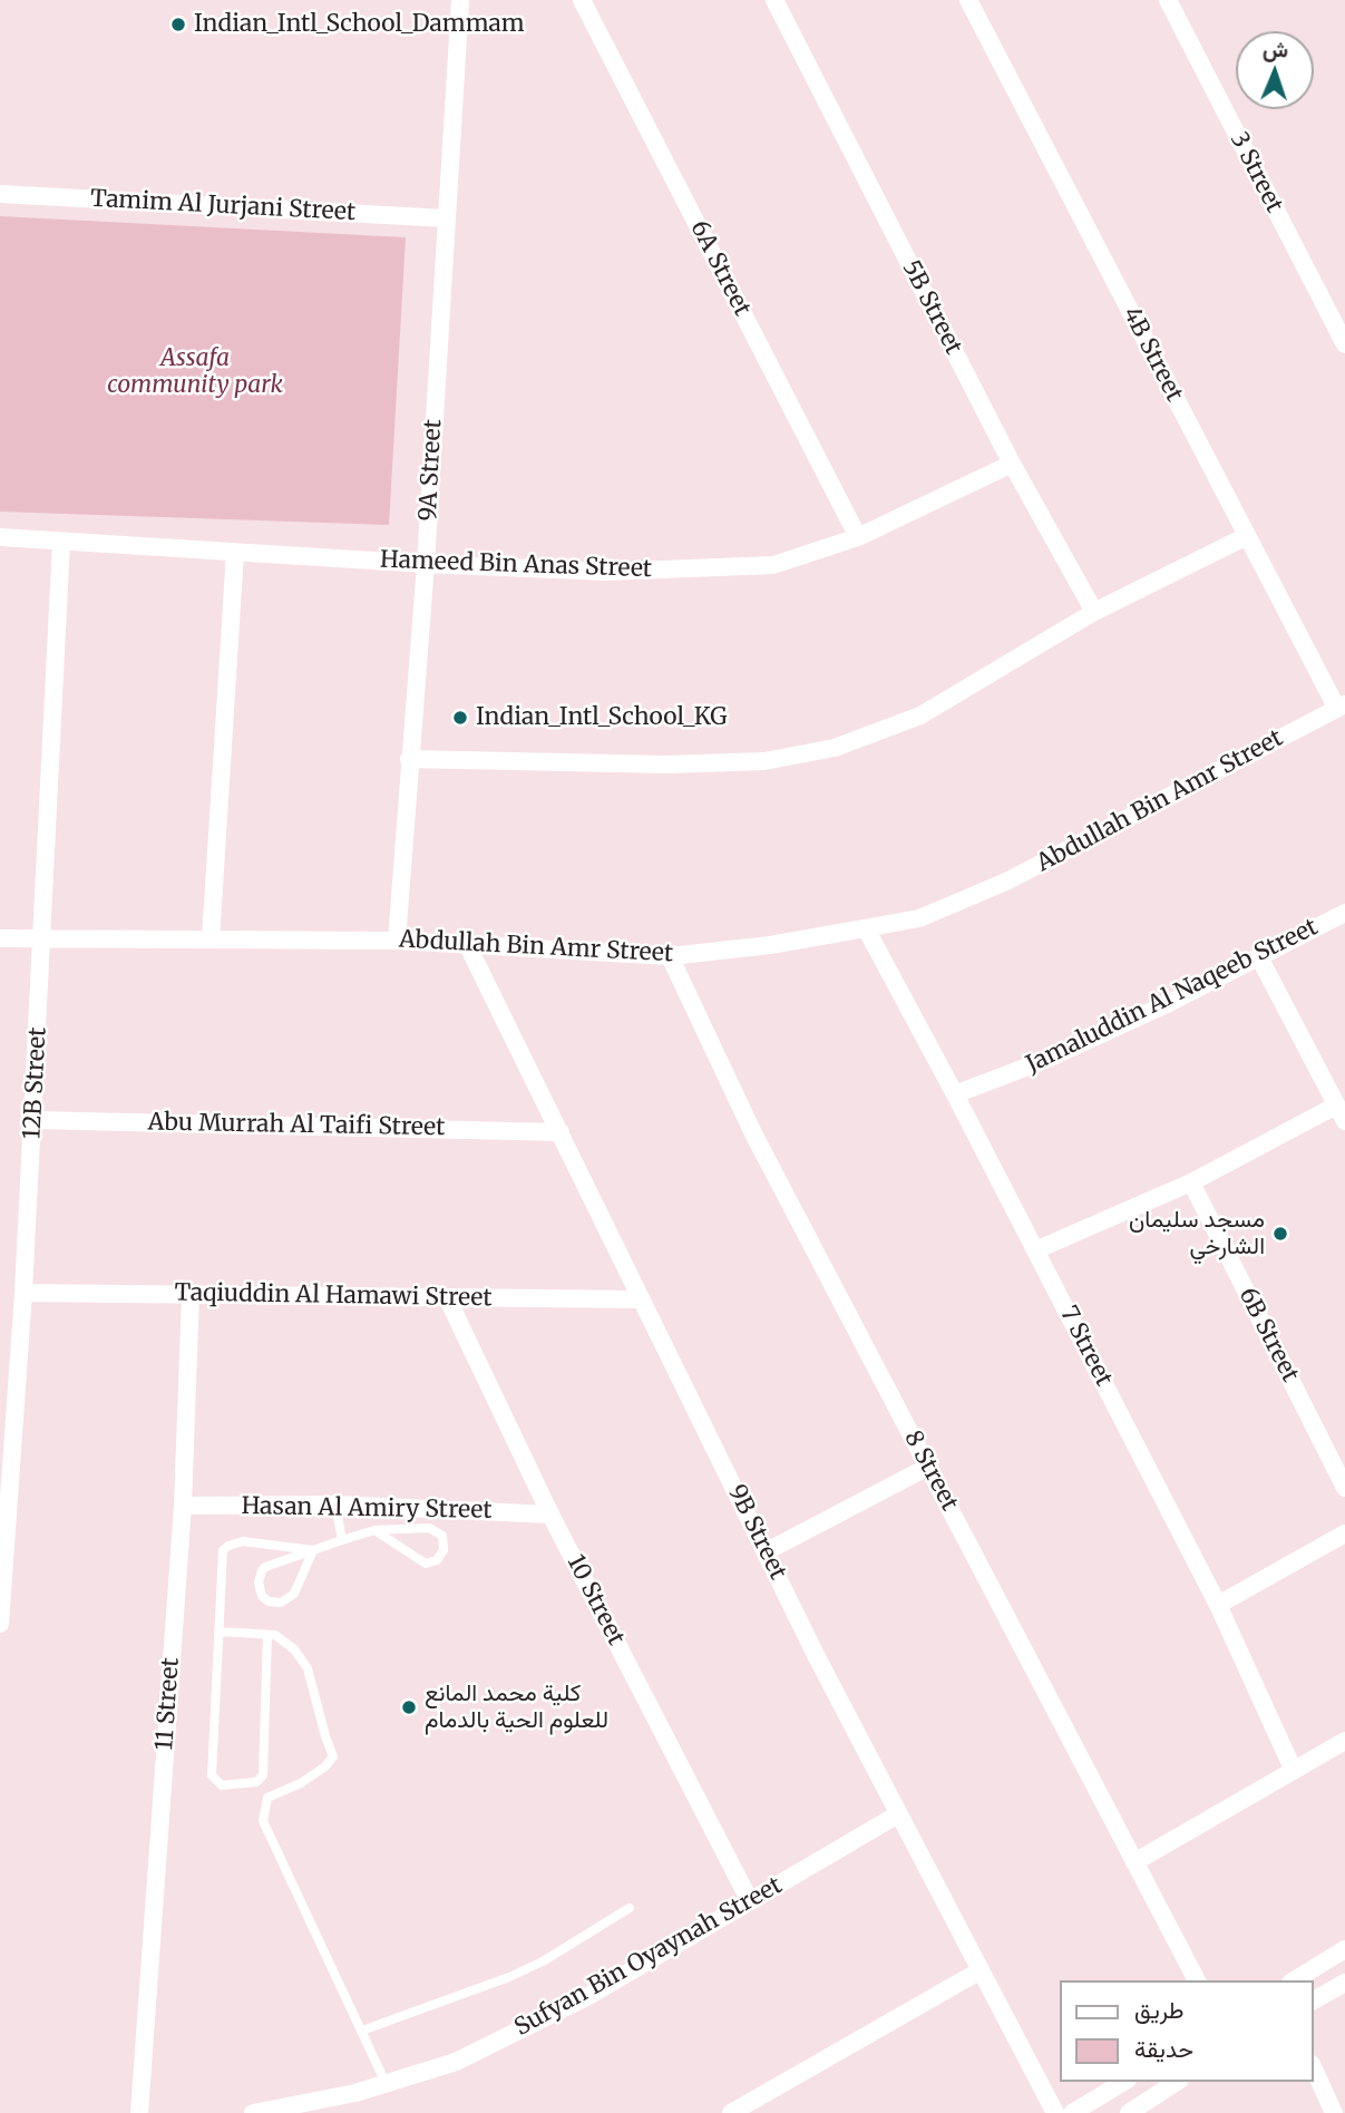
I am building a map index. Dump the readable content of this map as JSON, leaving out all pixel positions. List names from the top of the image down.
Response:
{
  "streets": {
    "street": [
      "3 Street",
      "Tamim Al Jurjani Street",
      "6A Street",
      "5B Street",
      "4B Street",
      "9A Street",
      "Hameed Bin Anas Street",
      "Abdullah Bin Amr Street",
      "Jamaluddin Al Naqeeb Street",
      "12B Street",
      "Abu Murrah Al Taifi Street",
      "Taqiuddin Al Hamawi Street",
      "6B Street",
      "7 Street",
      "8 Street",
      "Hasan Al Amiry Street",
      "9B Street",
      "10 Street",
      "11 Street",
      "Sufyan Bin Oyaynah Street"
    ]
  },
  "crossings": [
    ["Tamim Al Jurjani Street", "9A Street"],
    ["6A Street", "Hameed Bin Anas Street"],
    ["5B Street", "Hameed Bin Anas Street"],
    ["4B Street", "Abdullah Bin Amr Street"],
    ["9A Street", "Hameed Bin Anas Street"],
    ["9A Street", "Abdullah Bin Amr Street"],
    ["Hameed Bin Anas Street", "12B Street"],
    ["Abdullah Bin Amr Street", "12B Street"],
    ["Abdullah Bin Amr Street", "7 Street"],
    ["Abdullah Bin Amr Street", "8 Street"],
    ["Abdullah Bin Amr Street", "9B Street"],
    ["Jamaluddin Al Naqeeb Street", "7 Street"],
    ["12B Street", "Abu Murrah Al Taifi Street"],
    ["12B Street", "Taqiuddin Al Hamawi Street"],
    ["Abu Murrah Al Taifi Street", "9B Street"],
    ["Taqiuddin Al Hamawi Street", "9B Street"],
    ["Taqiuddin Al Hamawi Street", "10 Street"],
    ["Taqiuddin Al Hamawi Street", "11 Street"],
    ["Hasan Al Amiry Street", "10 Street"],
    ["Hasan Al Amiry Street", "11 Street"],
    ["9B Street", "Sufyan Bin Oyaynah Street"],
    ["10 Street", "Sufyan Bin Oyaynah Street"]
  ],
  "parks": ["Assafa community park"],
  "places": [
    "Indian_Intl_School_Dammam",
    "Indian_Intl_School_KG",
    "مسجد سليمان الشارخي",
    "كلية محمد المانع للعلوم الحية بالدمام"
  ],
  "legend": ["طريق", "حديقة"],
  "north": "top"
}
